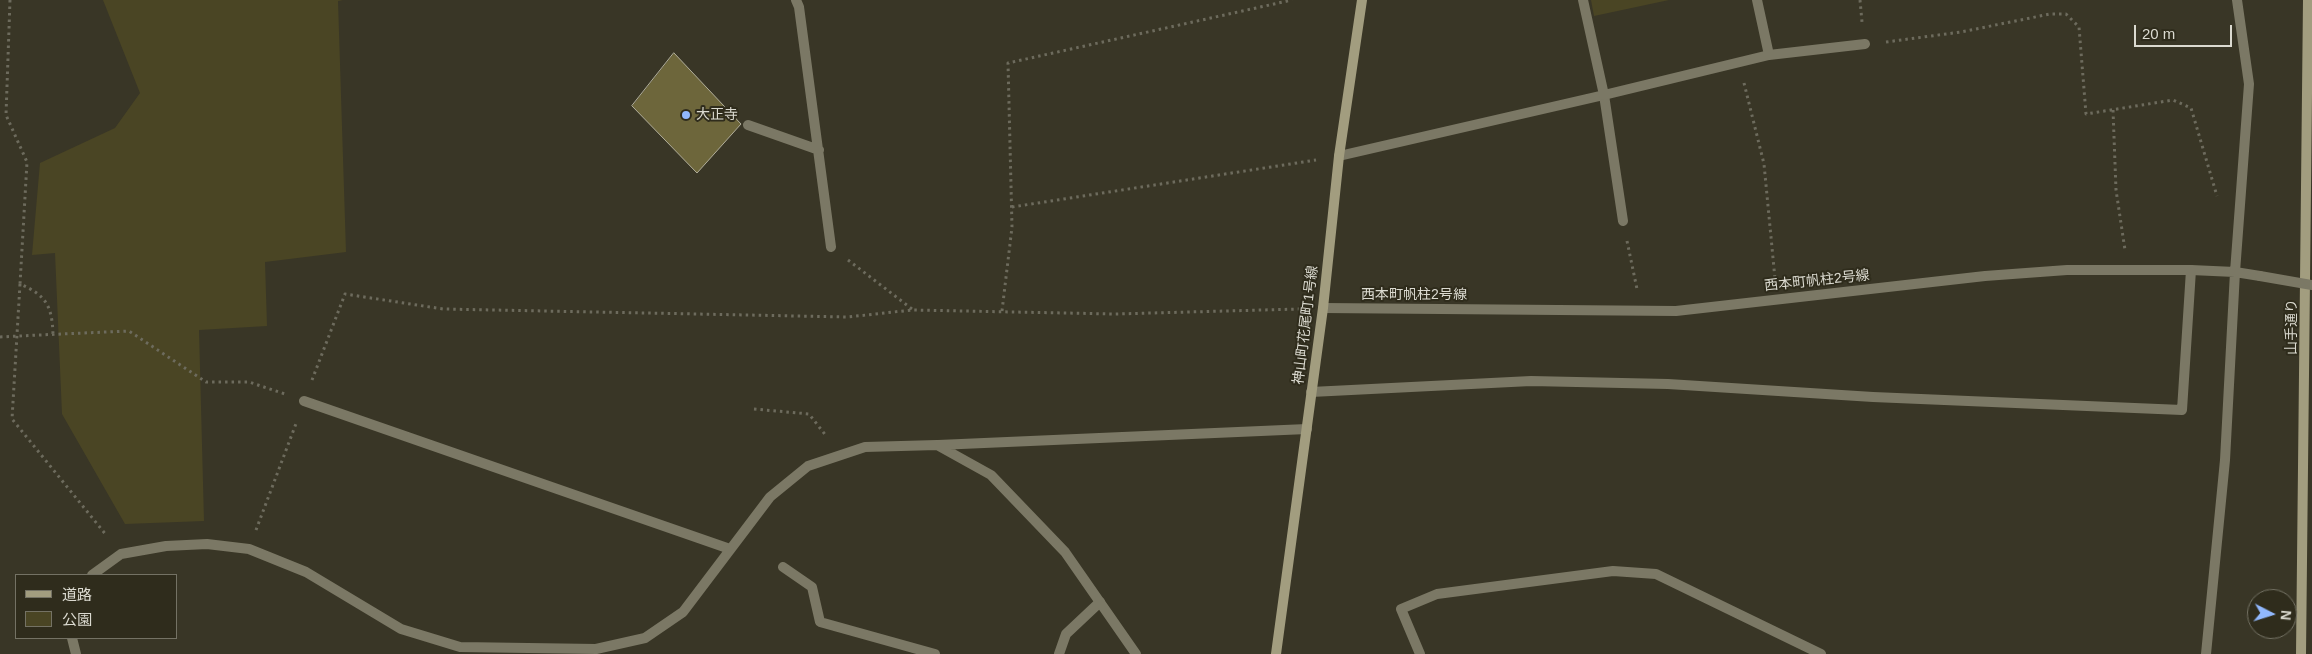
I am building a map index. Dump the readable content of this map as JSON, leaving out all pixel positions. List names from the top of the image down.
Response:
{
  "streets": {
    "street": ["西本町帆柱2号線", "神山町花尾町1号線", "山手通り"]
  },
  "crossings": [
    ["西本町帆柱2号線", "神山町花尾町1号線"]
  ],
  "places": ["大正寺"],
  "legend": ["道路", "公園"],
  "scale_bar": "20 m",
  "north": "right"
}
